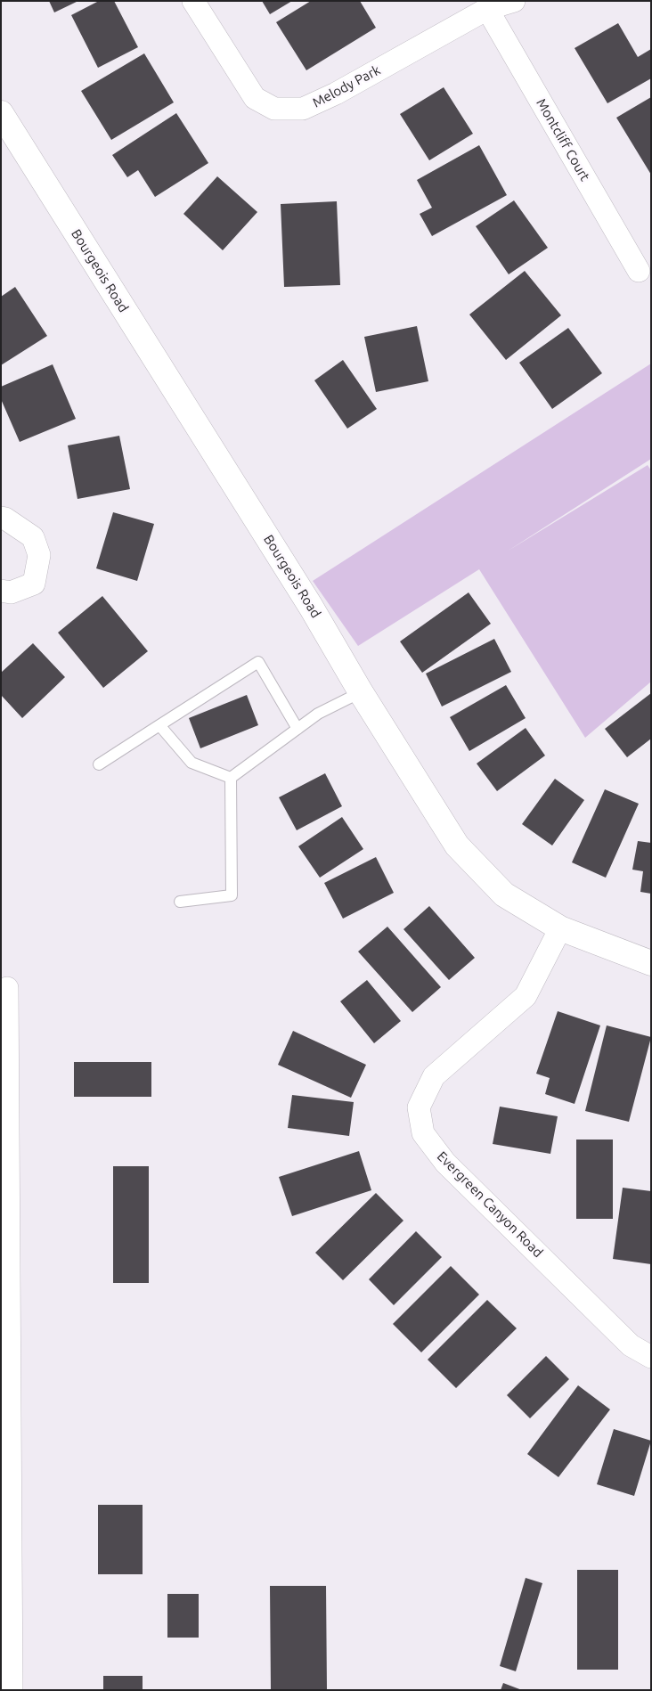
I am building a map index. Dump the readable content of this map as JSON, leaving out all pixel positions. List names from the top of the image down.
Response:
{
  "streets": {
    "street": [
      "Melody Park",
      "Montcliff Court",
      "Bourgeois Road",
      "Evergreen Canyon Road"
    ]
  },
  "crossings": [
    ["Melody Park", "Montcliff Court"],
    ["Bourgeois Road", "Evergreen Canyon Road"]
  ]
}
